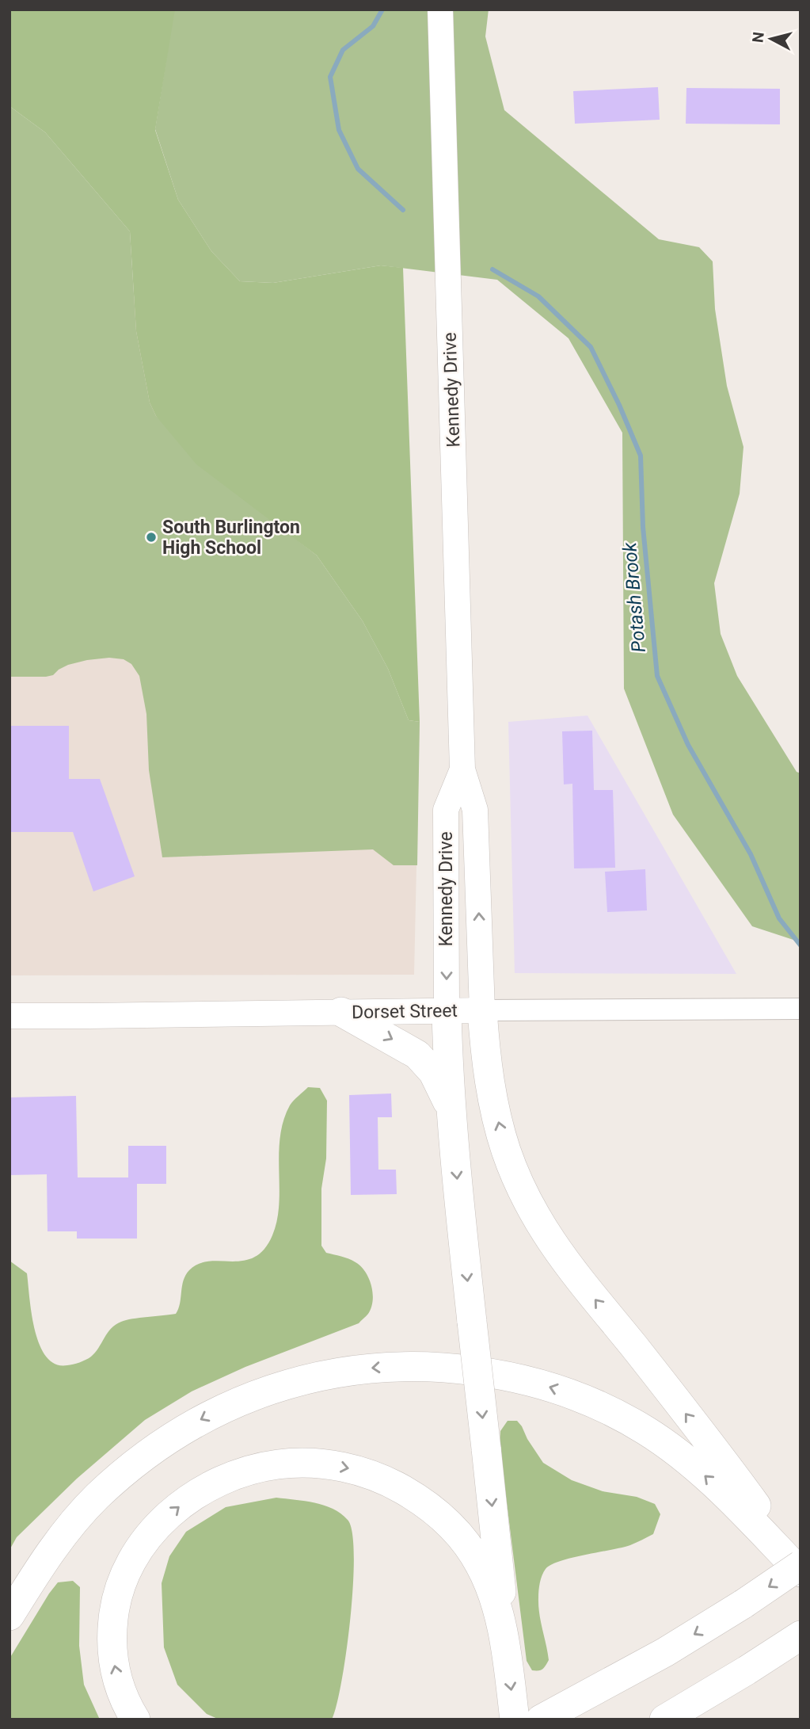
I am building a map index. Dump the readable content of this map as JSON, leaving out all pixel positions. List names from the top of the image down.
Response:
{
  "streets": {
    "main road": ["Kennedy Drive", "Dorset Street"]
  },
  "crossings": [
    ["Kennedy Drive", "Dorset Street"]
  ],
  "water": ["Potash Brook"],
  "places": ["South Burlington High School"],
  "north": "left"
}
